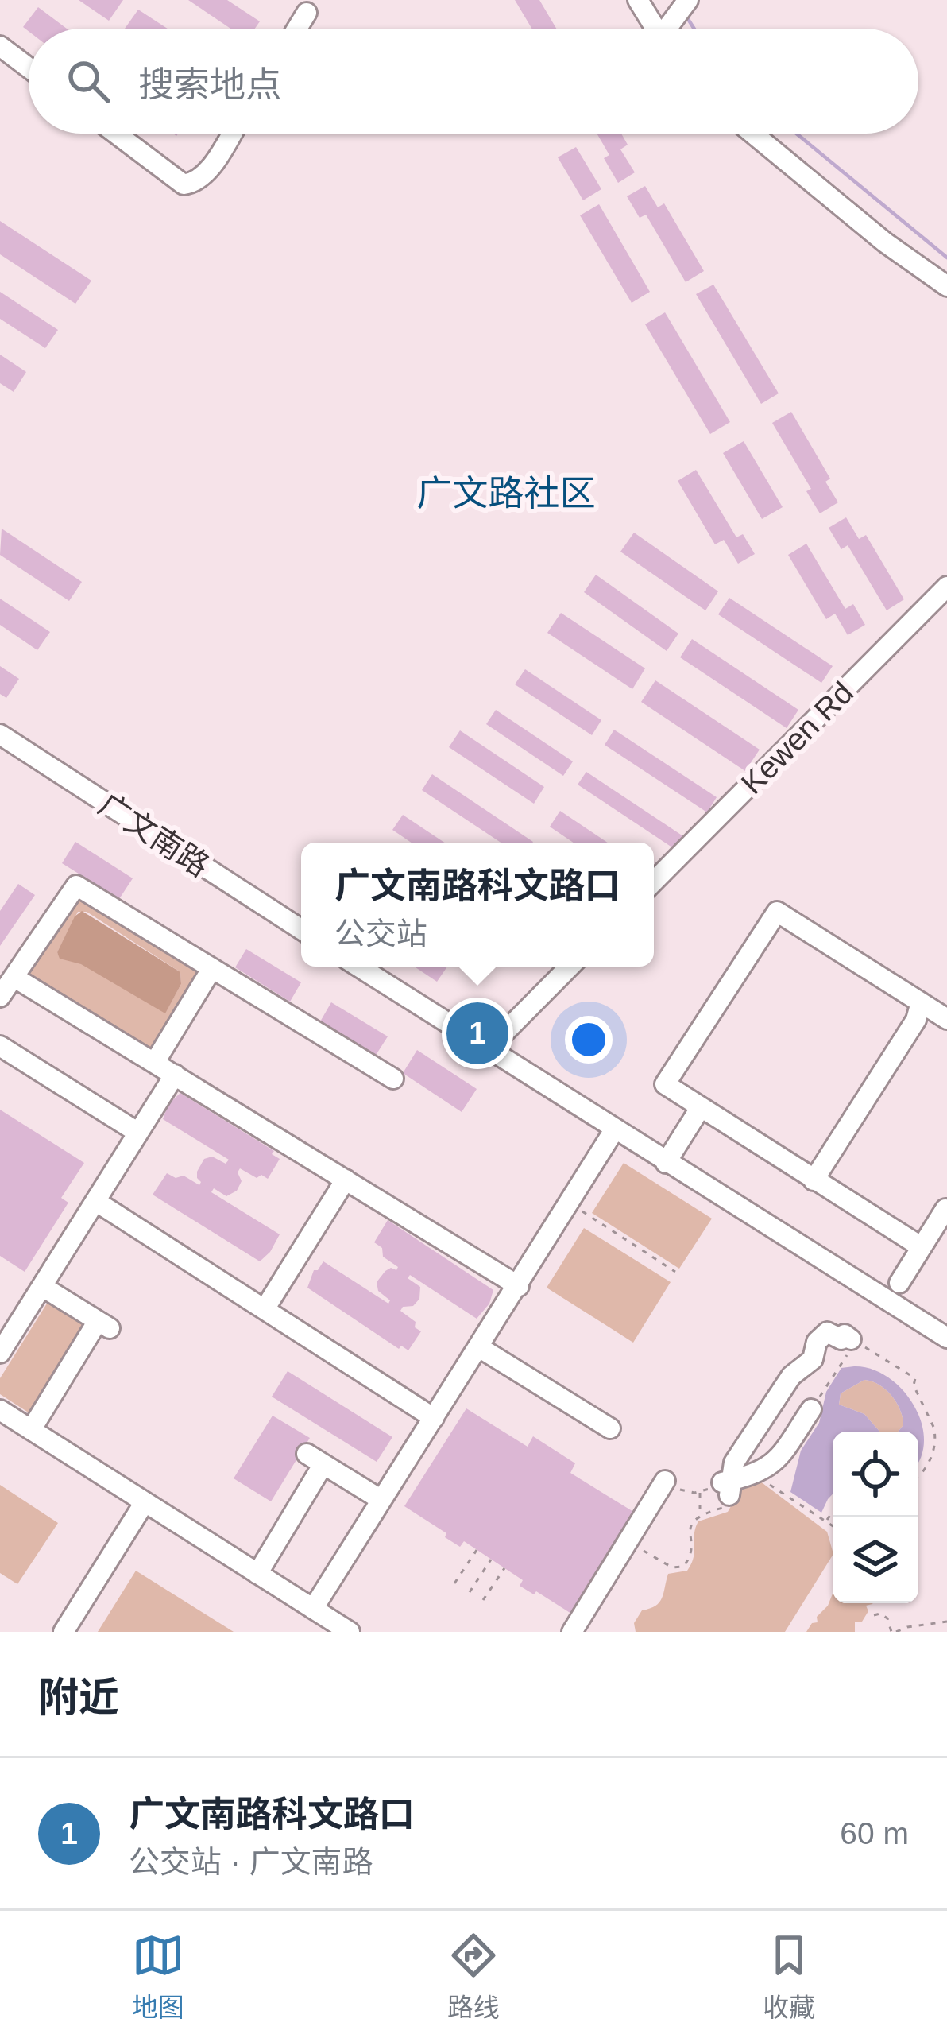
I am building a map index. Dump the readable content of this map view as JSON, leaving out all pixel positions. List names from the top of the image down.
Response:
{
  "streets": {
    "street": ["Kewen Rd", "广文南路"]
  },
  "districts": ["广文路社区"],
  "page": {
    "search": "搜索地点",
    "popup": ["广文南路科文路口", "公交站"],
    "pins": "1",
    "heading": "附近",
    "list": [
      {
        "mark": "1",
        "name": "广文南路科文路口",
        "note": "公交站 · 广文南路",
        "value": "60 m"
      }
    ],
    "nav": ["地图", "路线", "收藏"]
  }
}
